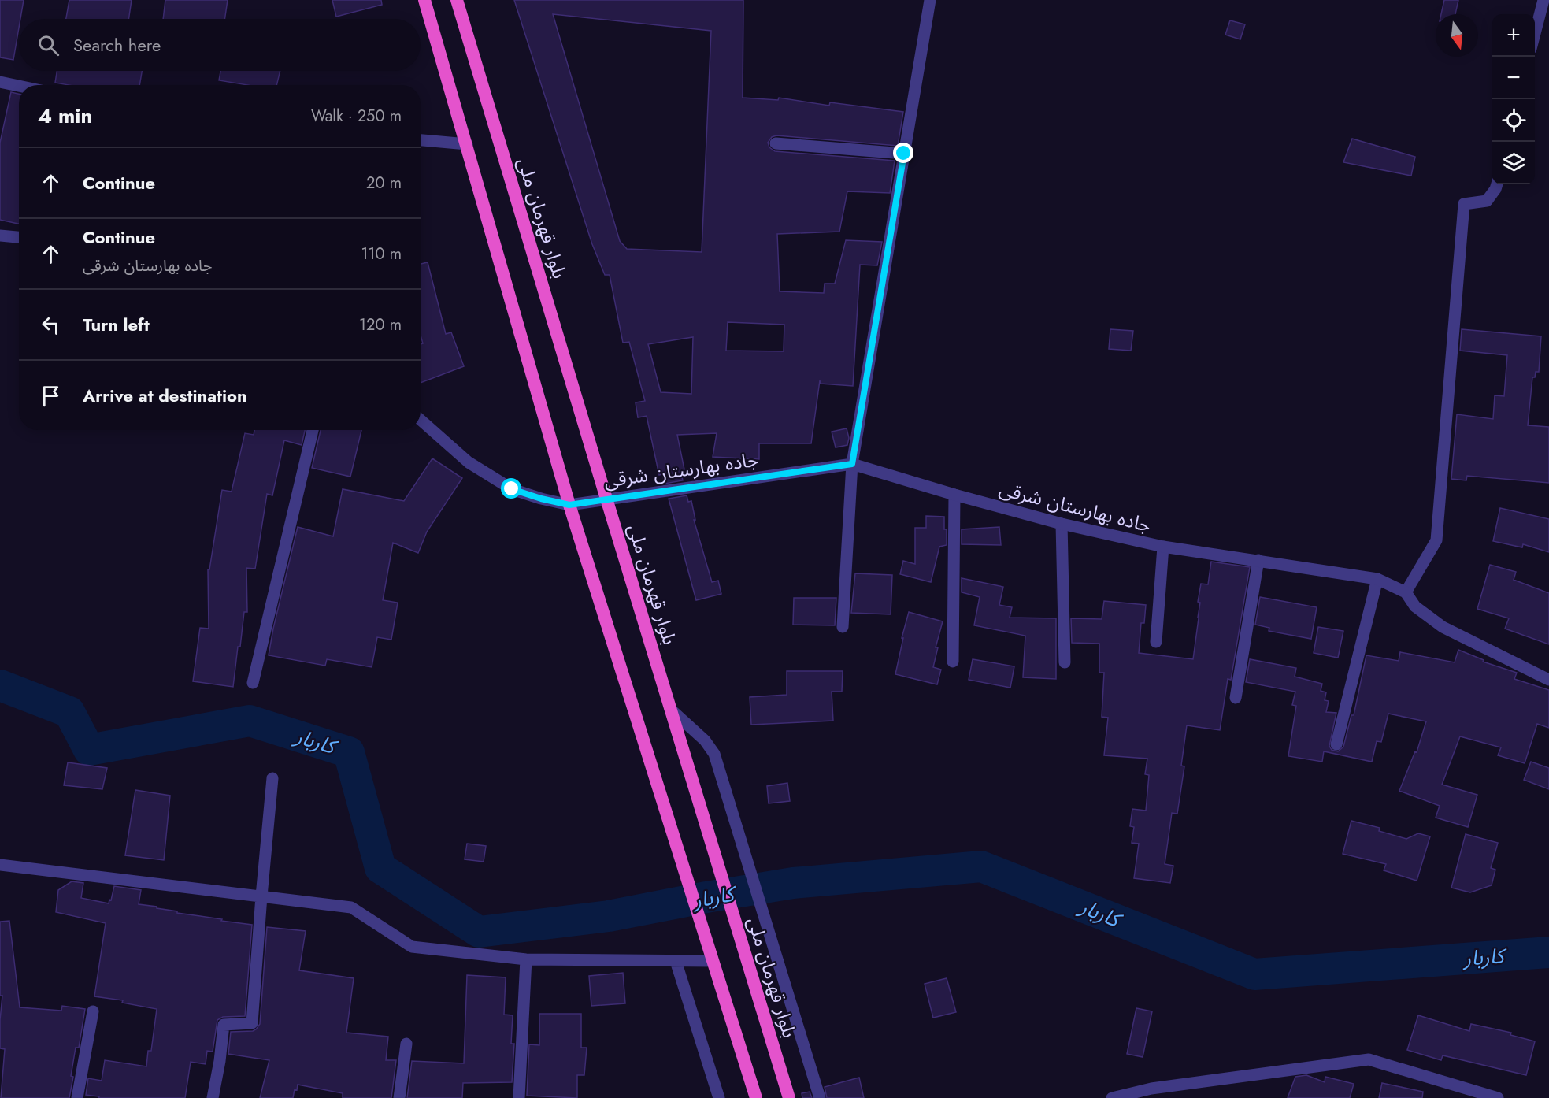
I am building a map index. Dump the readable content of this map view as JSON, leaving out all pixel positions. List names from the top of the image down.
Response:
{
  "streets": {
    "highway": ["بلوار قهرمان ملی"],
    "street": ["جاده بهارستان شرقی"]
  },
  "crossings": [
    ["بلوار قهرمان ملی", "جاده بهارستان شرقی"]
  ],
  "water": ["کاربار"],
  "north": "bottom",
  "page": {
    "map_buttons": ["+", "−"],
    "search": "Search here",
    "heading": ["4 min", "Walk · 250 m"],
    "list": [
      ["Continue", "20 m"],
      ["Continue", "جاده بهارستان شرقی", "110 m"],
      ["Turn left", "120 m"],
      "Arrive at destination"
    ]
  }
}
